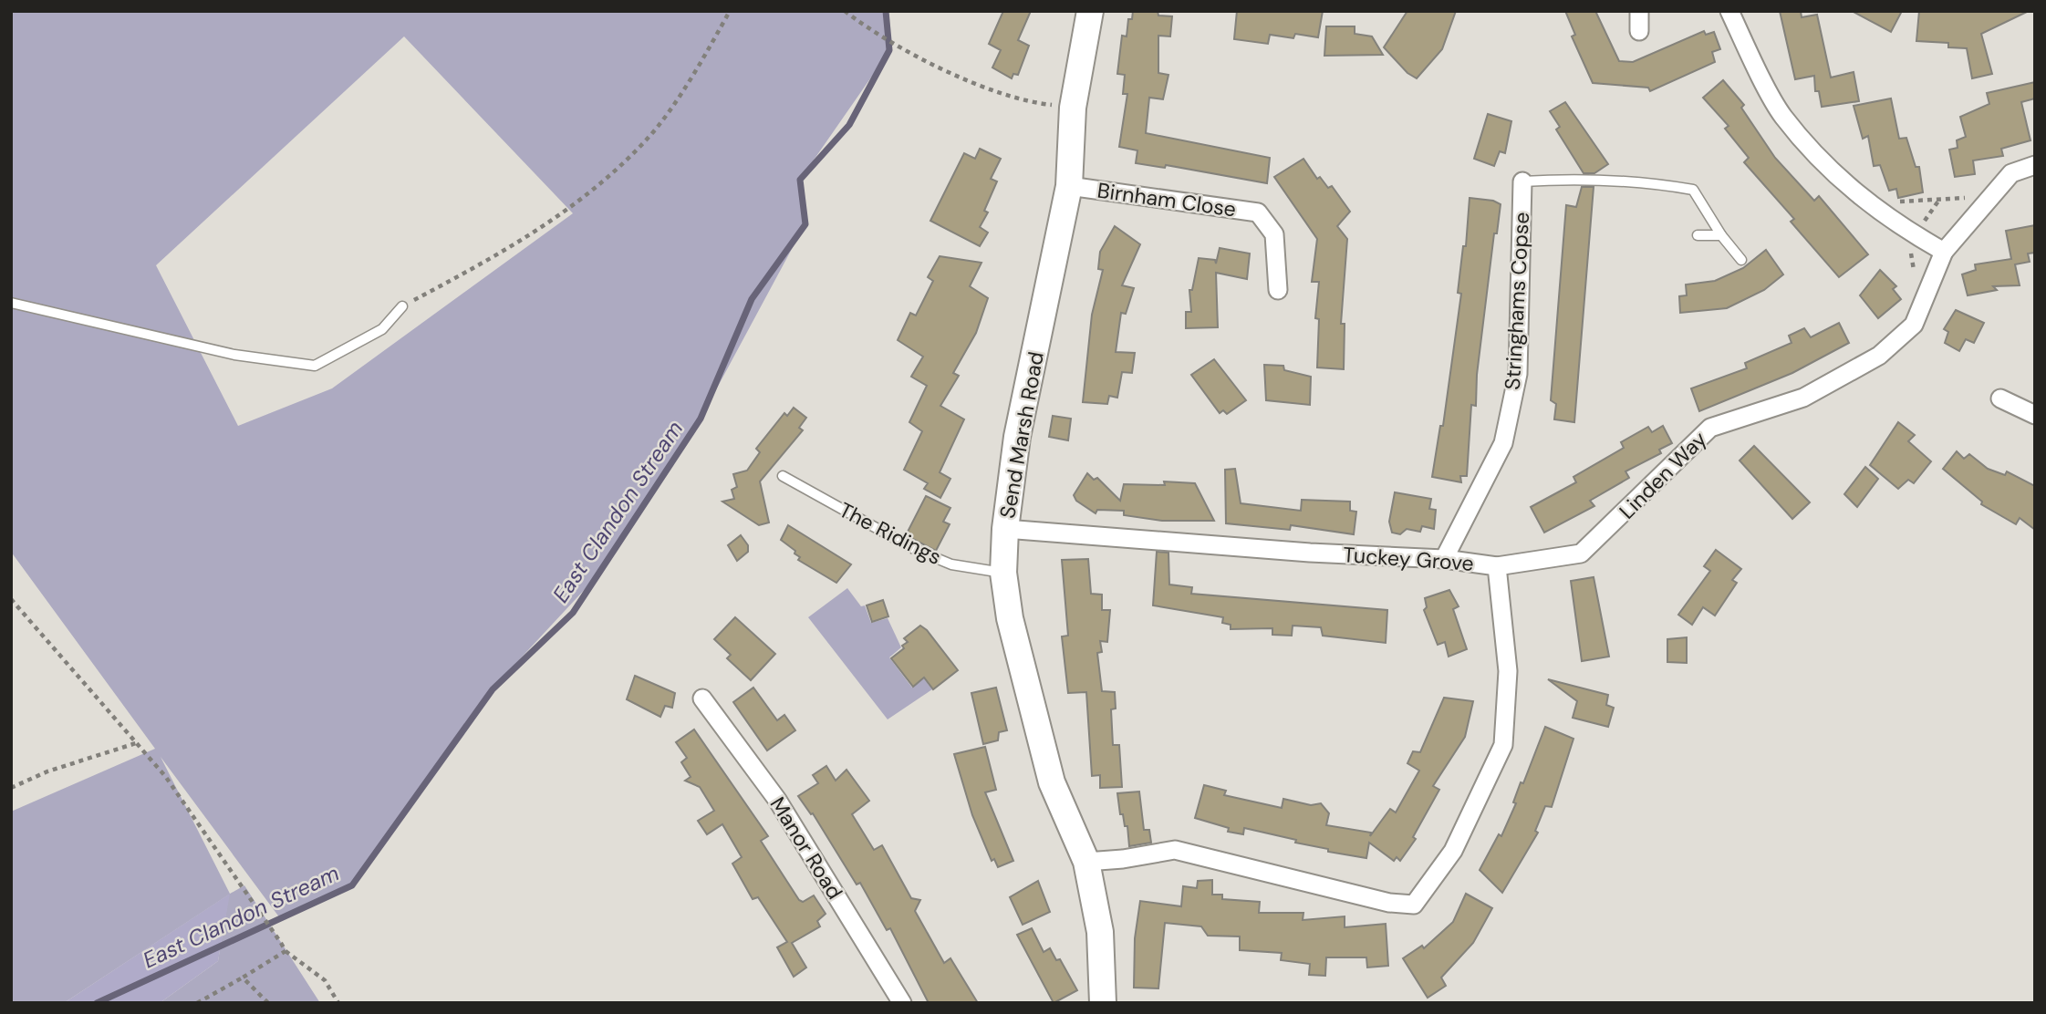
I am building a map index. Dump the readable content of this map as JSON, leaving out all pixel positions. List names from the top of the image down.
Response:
{
  "streets": {
    "main road": ["Send Marsh Road"],
    "street": [
      "Birnham Close",
      "Stringhams Copse",
      "Linden Way",
      "Tuckey Grove",
      "Manor Road"
    ],
    "lane": ["The Ridings"]
  },
  "crossings": [
    ["Birnham Close", "Send Marsh Road"],
    ["Stringhams Copse", "Tuckey Grove"],
    ["Send Marsh Road", "The Ridings"],
    ["Send Marsh Road", "Tuckey Grove"],
    ["Linden Way", "Tuckey Grove"]
  ],
  "water": ["East Clandon Stream"]
}
